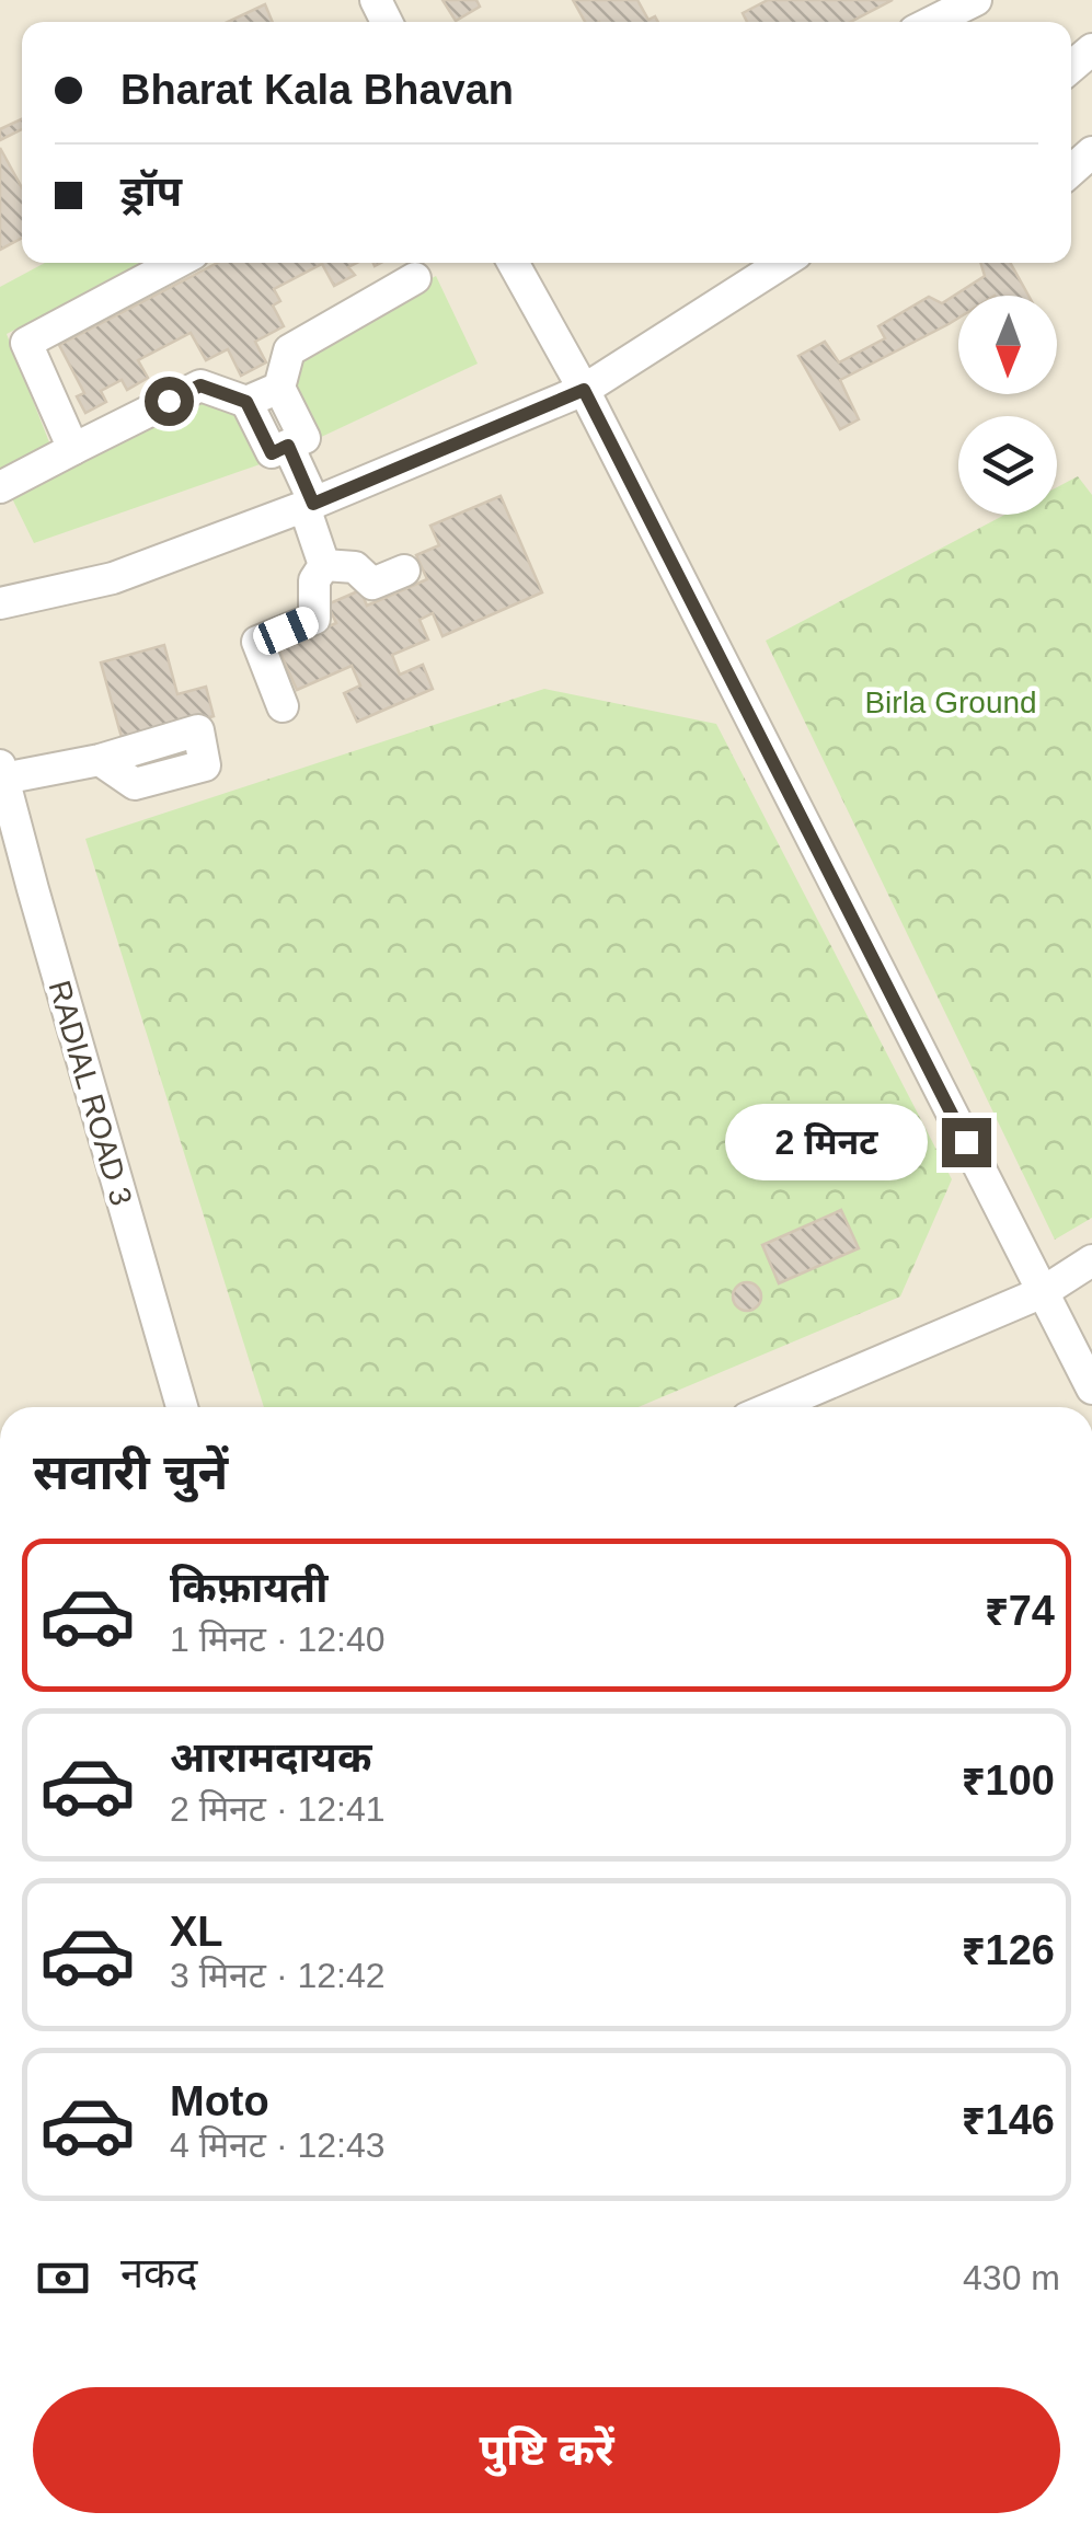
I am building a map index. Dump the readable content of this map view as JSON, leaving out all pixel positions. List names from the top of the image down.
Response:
{
  "streets": {
    "lane": ["RADIAL ROAD 3"]
  },
  "parks": ["Birla Ground"],
  "north": "bottom",
  "page": {
    "banner": ["Bharat Kala Bhavan", "ड्रॉप"],
    "bubble": "2 मिनट",
    "heading": "सवारी चुनें",
    "list": [
      {
        "name": "किफ़ायती",
        "note": "1 मिनट · 12:40",
        "value": "₹74"
      },
      {
        "name": "आरामदायक",
        "note": "2 मिनट · 12:41",
        "value": "₹100"
      },
      {
        "name": "XL",
        "note": "3 मिनट · 12:42",
        "value": "₹126"
      },
      {
        "name": "Moto",
        "note": "4 मिनट · 12:43",
        "value": "₹146"
      }
    ],
    "pay": ["नकद", "430 m"],
    "buttons": "पुष्टि करें"
  }
}
